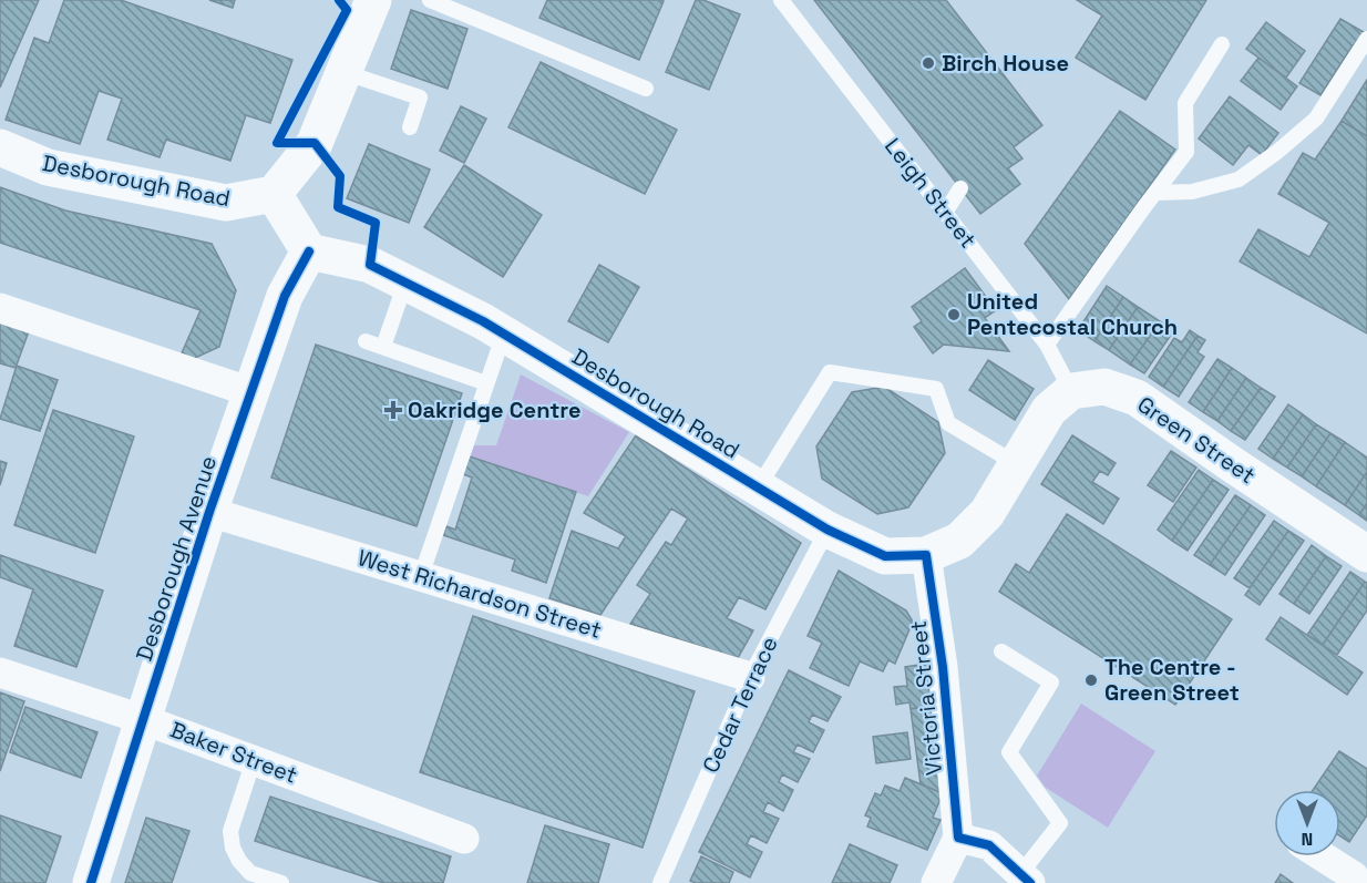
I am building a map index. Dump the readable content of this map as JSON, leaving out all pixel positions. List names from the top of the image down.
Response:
{
  "streets": {
    "street": [
      "Desborough Road",
      "Green Street",
      "Desborough Avenue",
      "West Richardson Street",
      "Victoria Street",
      "Baker Street"
    ],
    "lane": ["Leigh Street", "Cedar Terrace"]
  },
  "crossings": [
    ["Desborough Road", "Desborough Avenue"],
    ["Desborough Road", "Victoria Street"],
    ["Desborough Road", "Cedar Terrace"],
    ["Leigh Street", "Green Street"],
    ["Desborough Avenue", "West Richardson Street"],
    ["Desborough Avenue", "Baker Street"],
    ["West Richardson Street", "Cedar Terrace"]
  ],
  "places": {
    "other": ["Birch House", "United Pentecostal Church", "The Centre - Green Street"],
    "health": ["Oakridge Centre"]
  },
  "north": "bottom"
}
